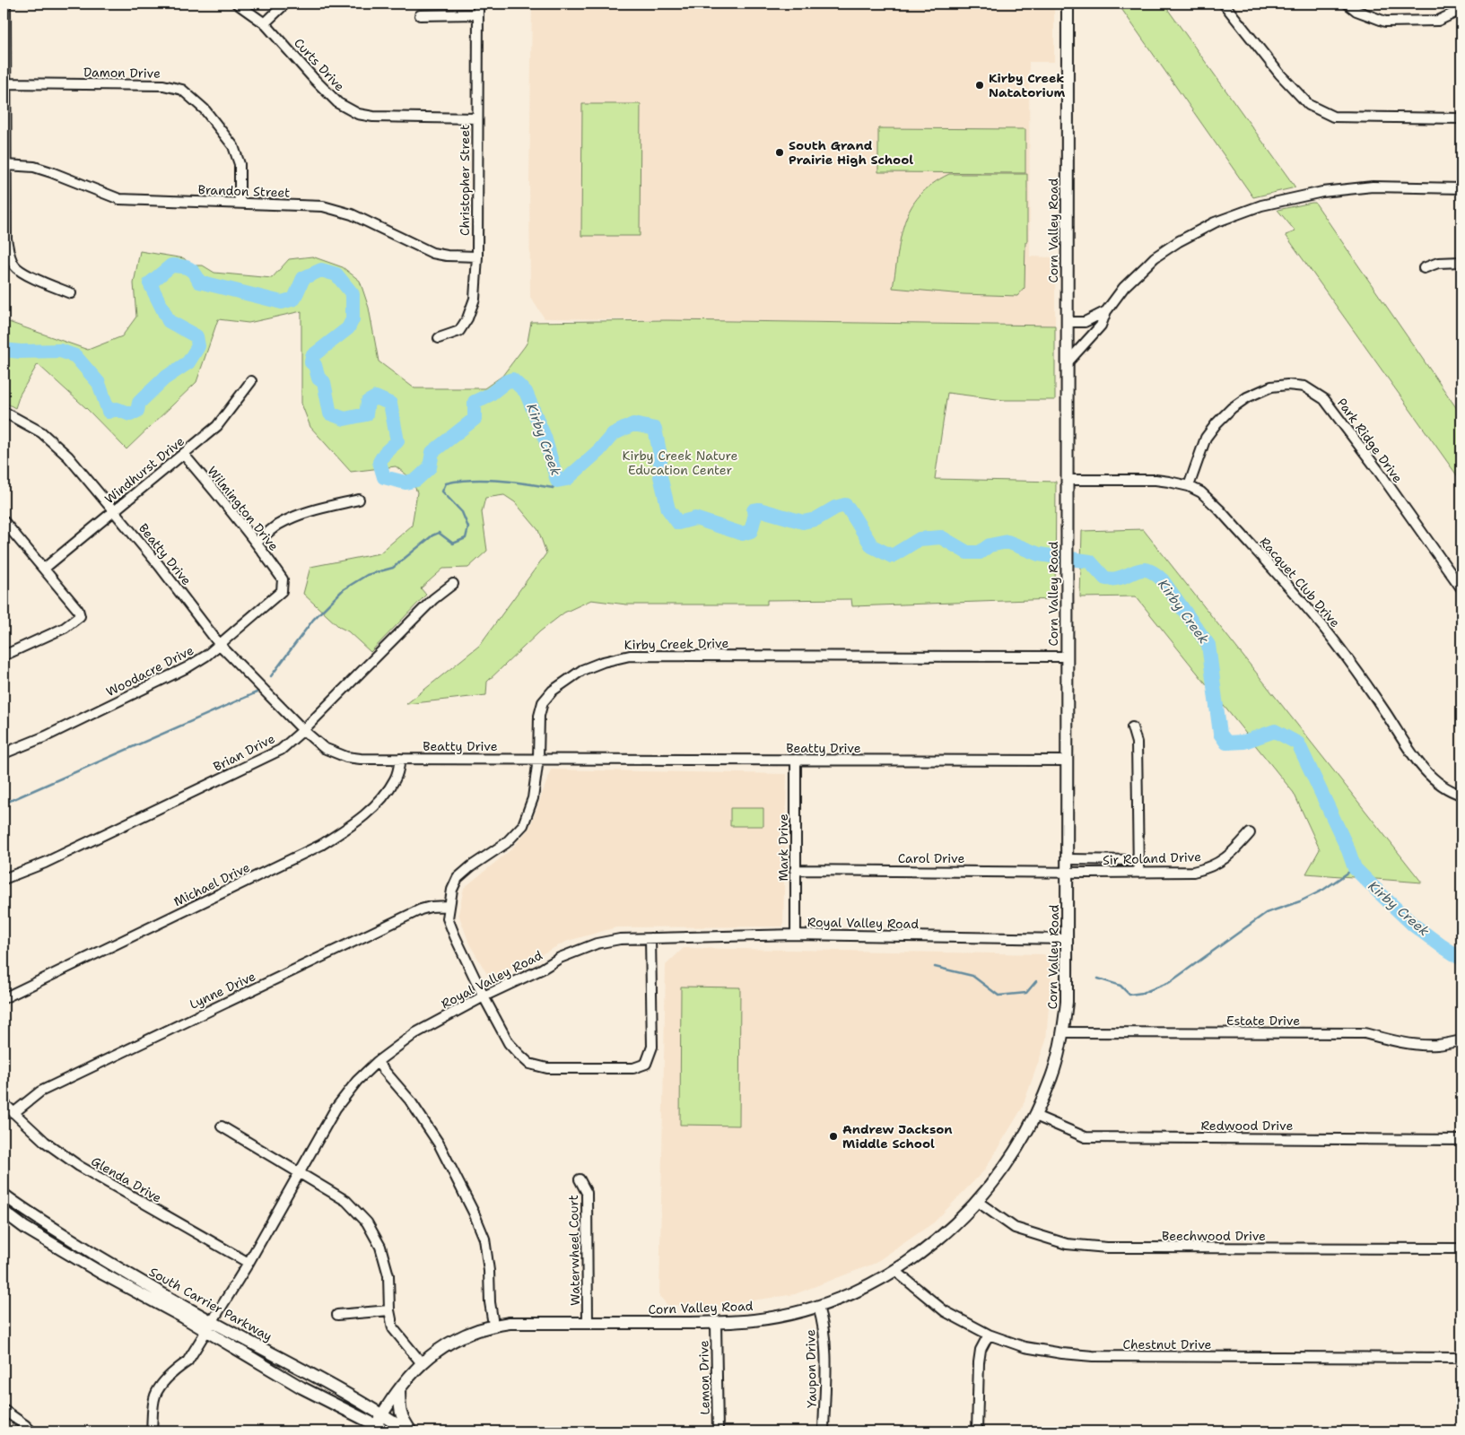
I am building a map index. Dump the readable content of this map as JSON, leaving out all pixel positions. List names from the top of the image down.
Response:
{
  "streets": {
    "main road": ["Corn Valley Road", "South Carrier Parkway"],
    "street": [
      "Curts Drive",
      "Damon Drive",
      "Christopher Street",
      "Brandon Street",
      "Park Ridge Drive",
      "Windhurst Drive",
      "Wilmington Drive",
      "Beatty Drive",
      "Racquet Club Drive",
      "Kirby Creek Drive",
      "Woodacre Drive",
      "Brian Drive",
      "Mark Drive",
      "Carol Drive",
      "Sir Roland Drive",
      "Michael Drive",
      "Royal Valley Road",
      "Lynne Drive",
      "Estate Drive",
      "Redwood Drive",
      "Glenda Drive",
      "Beechwood Drive",
      "Waterwheel Court",
      "Chestnut Drive",
      "Yaupon Drive",
      "Lemon Drive"
    ]
  },
  "crossings": [
    ["Curts Drive", "Christopher Street"],
    ["Damon Drive", "Brandon Street"],
    ["Christopher Street", "Brandon Street"],
    ["Corn Valley Road", "Beatty Drive"],
    ["Corn Valley Road", "Racquet Club Drive"],
    ["Corn Valley Road", "Kirby Creek Drive"],
    ["Corn Valley Road", "Carol Drive"],
    ["Corn Valley Road", "Sir Roland Drive"],
    ["Corn Valley Road", "Royal Valley Road"],
    ["Corn Valley Road", "Estate Drive"],
    ["Corn Valley Road", "Redwood Drive"],
    ["Corn Valley Road", "Beechwood Drive"],
    ["Corn Valley Road", "Waterwheel Court"],
    ["Corn Valley Road", "South Carrier Parkway"],
    ["Corn Valley Road", "Chestnut Drive"],
    ["Corn Valley Road", "Yaupon Drive"],
    ["Corn Valley Road", "Lemon Drive"],
    ["Park Ridge Drive", "Racquet Club Drive"],
    ["Windhurst Drive", "Wilmington Drive"],
    ["Windhurst Drive", "Beatty Drive"],
    ["Wilmington Drive", "Woodacre Drive"],
    ["Beatty Drive", "Kirby Creek Drive"],
    ["Beatty Drive", "Woodacre Drive"],
    ["Beatty Drive", "Brian Drive"],
    ["Beatty Drive", "Mark Drive"],
    ["Beatty Drive", "Michael Drive"],
    ["Kirby Creek Drive", "Royal Valley Road"],
    ["Kirby Creek Drive", "Lynne Drive"],
    ["Mark Drive", "Carol Drive"],
    ["Mark Drive", "Royal Valley Road"],
    ["Carol Drive", "Sir Roland Drive"],
    ["Royal Valley Road", "Glenda Drive"],
    ["Royal Valley Road", "South Carrier Parkway"],
    ["Lynne Drive", "Glenda Drive"]
  ],
  "water": ["Kirby Creek"],
  "parks": ["Kirby Creek Nature Education Center"],
  "places": ["Kirby Creek Natatorium", "South Grand Prairie High School", "Andrew Jackson Middle School"]
}
